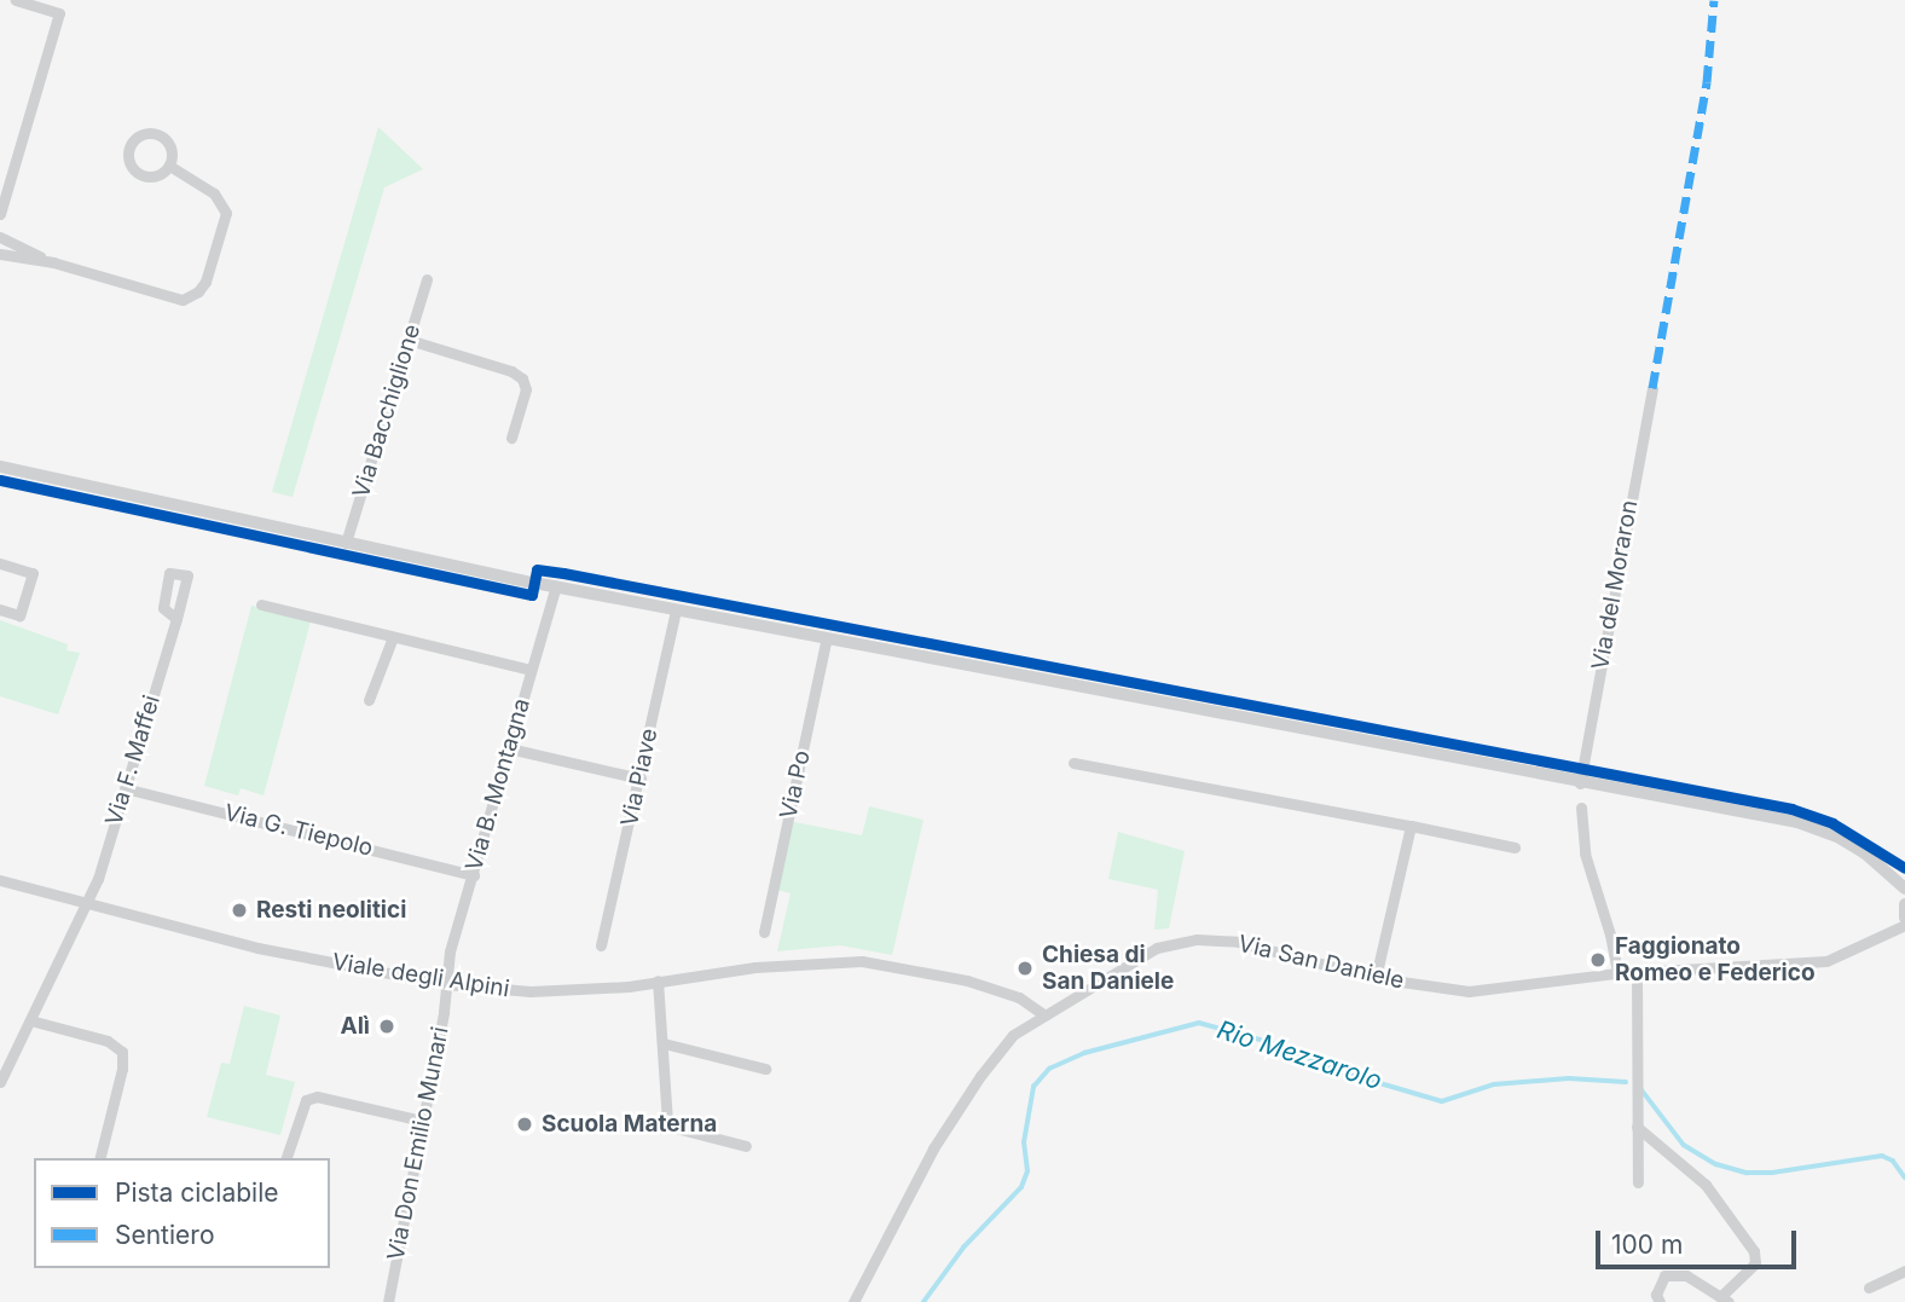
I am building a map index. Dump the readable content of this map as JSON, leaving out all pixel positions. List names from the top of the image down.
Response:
{
  "streets": {
    "street": [
      "Via Bacchiglione",
      "Via del Moraron",
      "Via F. Maffei",
      "Via Piave",
      "Via B. Montagna",
      "Via Po",
      "Via G. Tiepolo",
      "Via San Daniele",
      "Viale degli Alpini",
      "Via Don Emilio Munari"
    ]
  },
  "crossings": [
    ["Via F. Maffei", "Via G. Tiepolo"],
    ["Via F. Maffei", "Viale degli Alpini"],
    ["Via B. Montagna", "Via G. Tiepolo"],
    ["Via B. Montagna", "Viale degli Alpini"],
    ["Via B. Montagna", "Via Don Emilio Munari"],
    ["Via San Daniele", "Viale degli Alpini"],
    ["Viale degli Alpini", "Via Don Emilio Munari"]
  ],
  "water": ["Rio Mezzarolo"],
  "places": [
    "Resti neolitici",
    "Faggionato Romeo e Federico",
    "Chiesa di San Daniele",
    "Alì",
    "Scuola Materna"
  ],
  "legend": ["Pista ciclabile", "Sentiero"],
  "scale_bar": "100 m"
}
